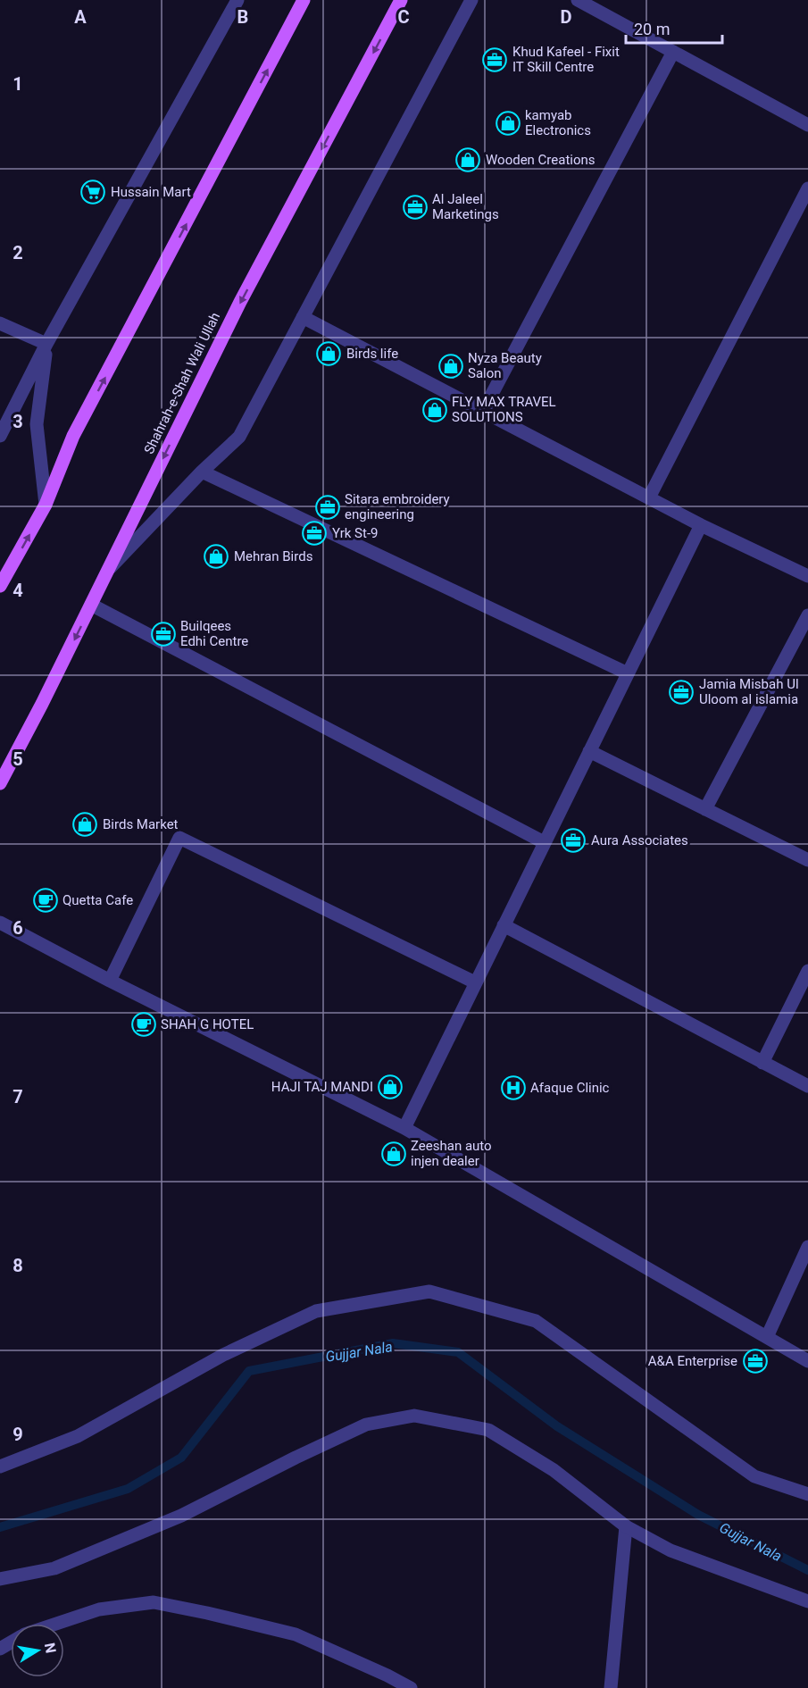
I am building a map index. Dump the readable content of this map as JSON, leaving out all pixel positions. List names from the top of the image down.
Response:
{
  "streets": {
    "main road": ["Shahrah-e-Shah Wali Ullah"]
  },
  "water": ["Gujjar Nala"],
  "places": {
    "office": [
      "Khud Kafeel - Fixit IT Skill Centre",
      "Al Jaleel Marketings",
      "Sitara embroidery engineering",
      "Yrk St-9",
      "Builqees Edhi Centre",
      "Jamia Misbah Ul Uloom al islamia",
      "Aura Associates",
      "A&A Enterprise"
    ],
    "shop": [
      "kamyab Electronics",
      "Wooden Creations",
      "Birds life",
      "Nyza Beauty Salon",
      "FLY MAX TRAVEL SOLUTIONS",
      "Mehran Birds",
      "Birds Market",
      "HAJI TAJ MANDI",
      "Zeeshan auto injen dealer"
    ],
    "supermarket": ["Hussain Mart"],
    "cafe": ["Quetta Cafe", "SHAH G HOTEL"],
    "hospital": ["Afaque Clinic"]
  },
  "scale_bar": "20 m",
  "north": "right",
  "grid": {
    "columns": [
      "A",
      "B",
      "C",
      "D"
    ],
    "rows": [
      "1",
      "2",
      "3",
      "4",
      "5",
      "6",
      "7",
      "8",
      "9"
    ]
  }
}
